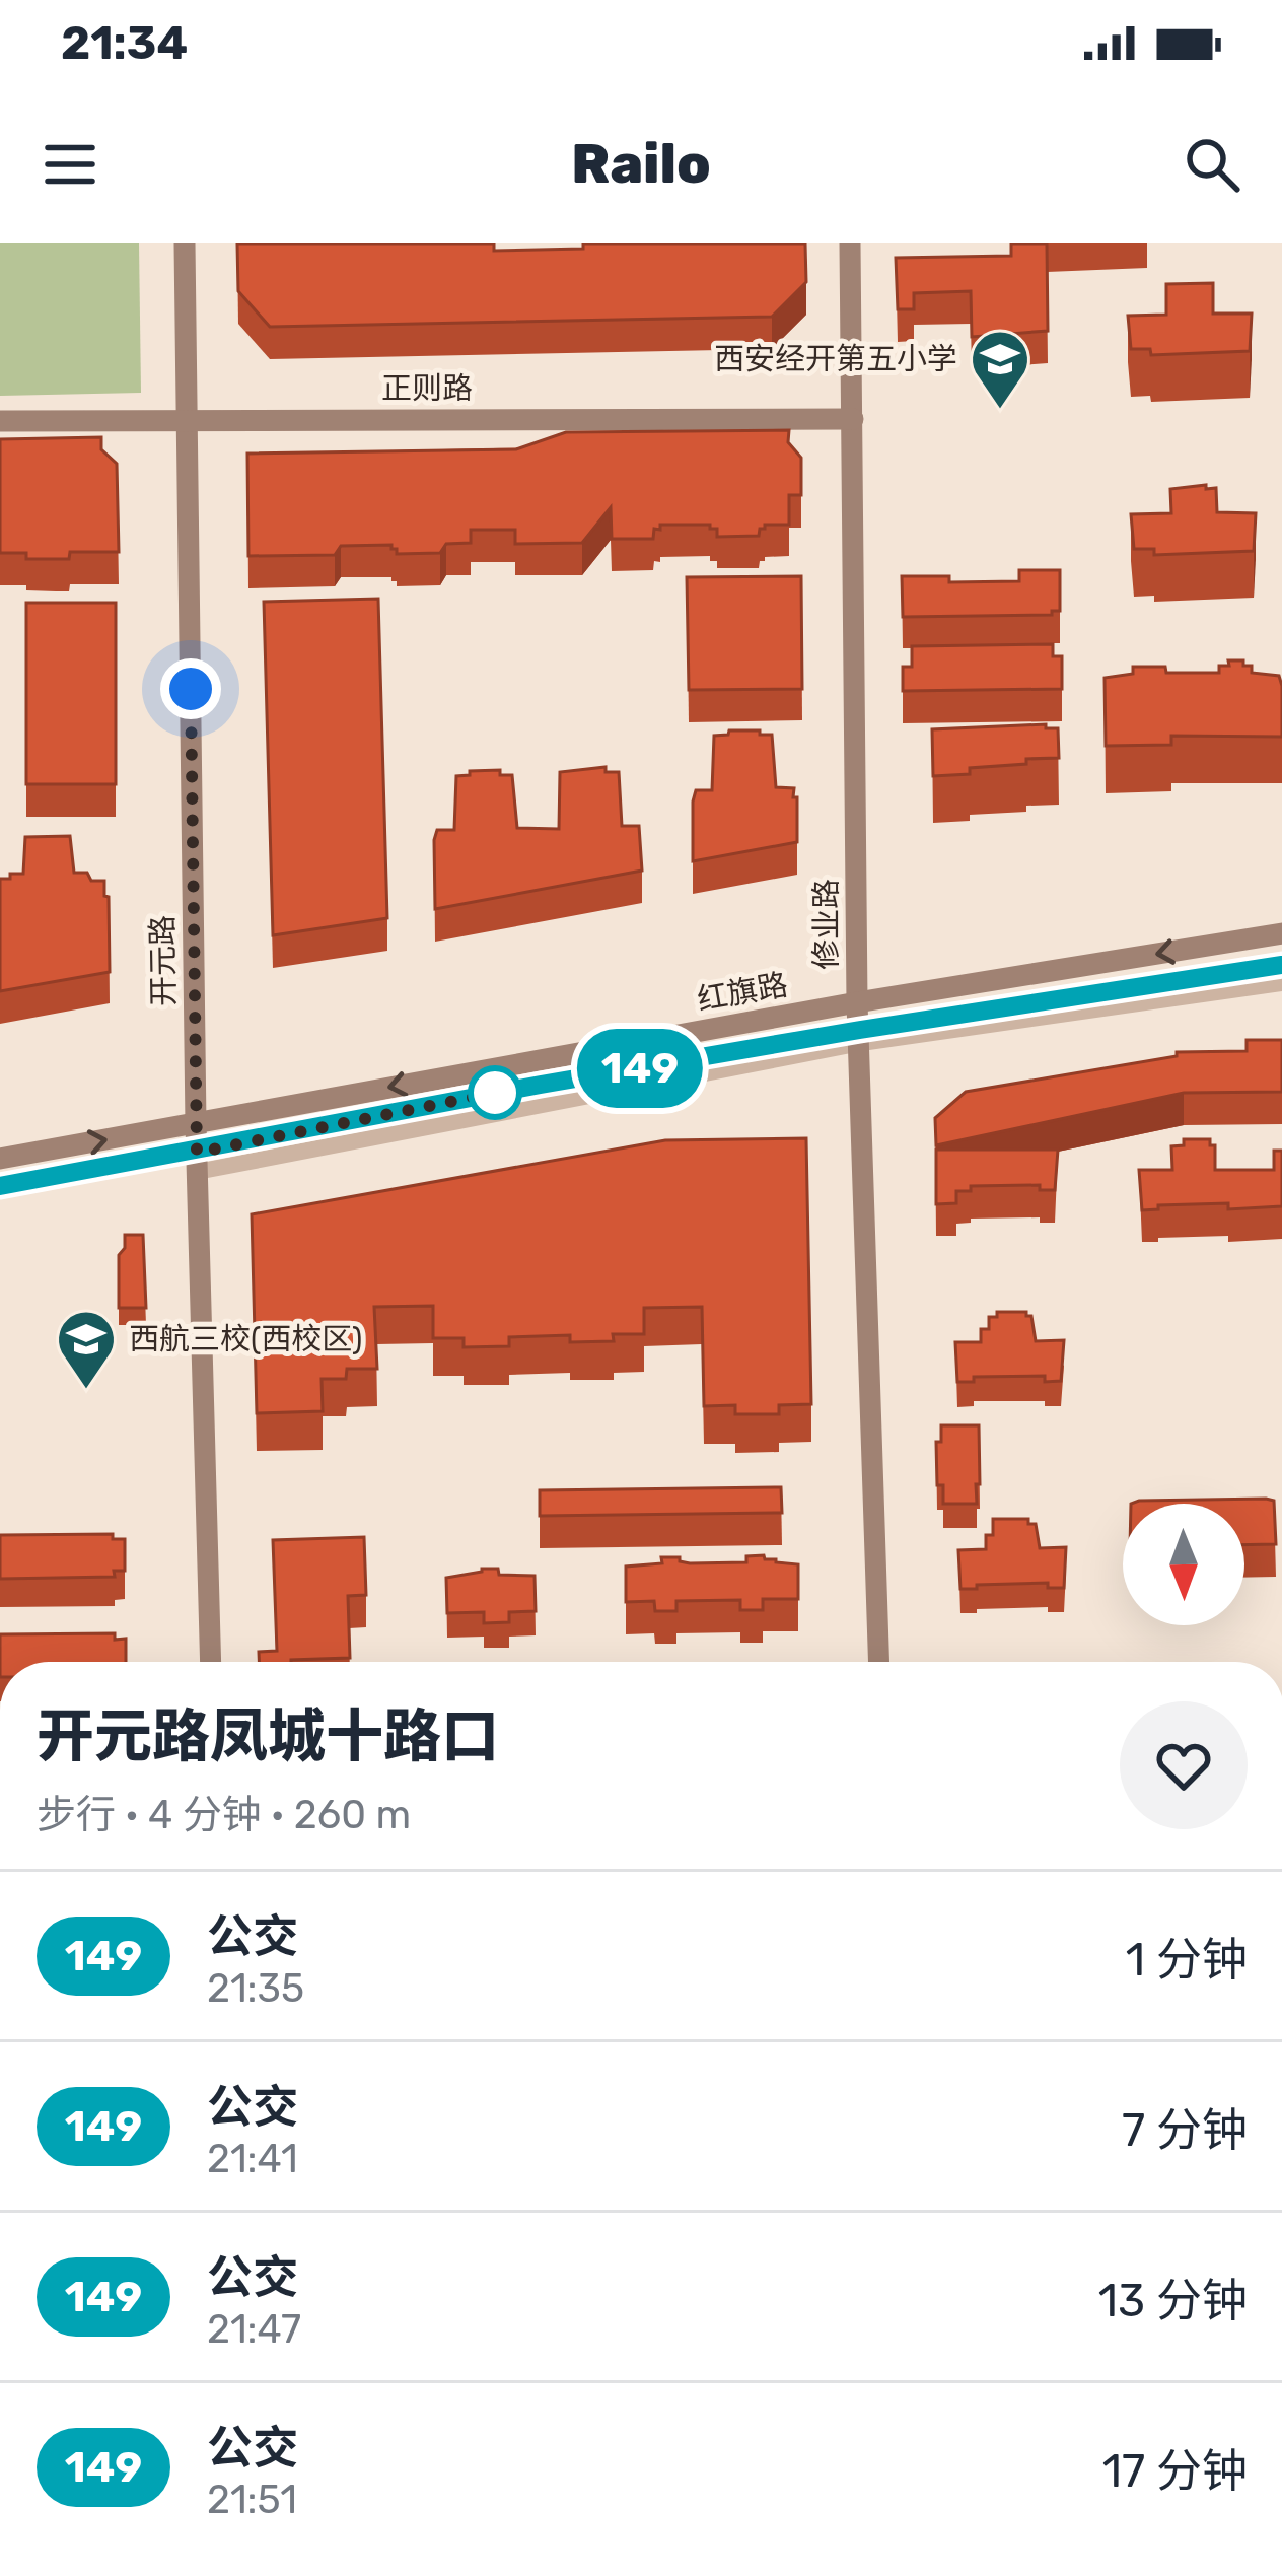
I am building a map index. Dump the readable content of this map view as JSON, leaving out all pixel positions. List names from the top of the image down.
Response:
{
  "streets": {
    "street": [
      "正则路",
      "修业路",
      "开元路",
      "红旗路"
    ]
  },
  "crossings": [
    ["正则路", "修业路"],
    ["正则路", "开元路"],
    ["修业路", "红旗路"],
    ["开元路", "红旗路"]
  ],
  "places": {
    "school or university": ["西安经开第五小学", "西航三校(西校区)"]
  },
  "lines": ["bus line 149"],
  "north": "bottom",
  "page": {
    "status": "21:34",
    "header": "Railo",
    "on_map": "149",
    "heading": ["开元路凤城十路口", "步行 · 4 分钟 · 260 m"],
    "list": [
      {
        "mark": "149",
        "name": "公交",
        "note": "21:35",
        "value": "1 分钟"
      },
      {
        "mark": "149",
        "name": "公交",
        "note": "21:41",
        "value": "7 分钟"
      },
      {
        "mark": "149",
        "name": "公交",
        "note": "21:47",
        "value": "13 分钟"
      },
      {
        "mark": "149",
        "name": "公交",
        "note": "21:51",
        "value": "17 分钟"
      }
    ]
  }
}
